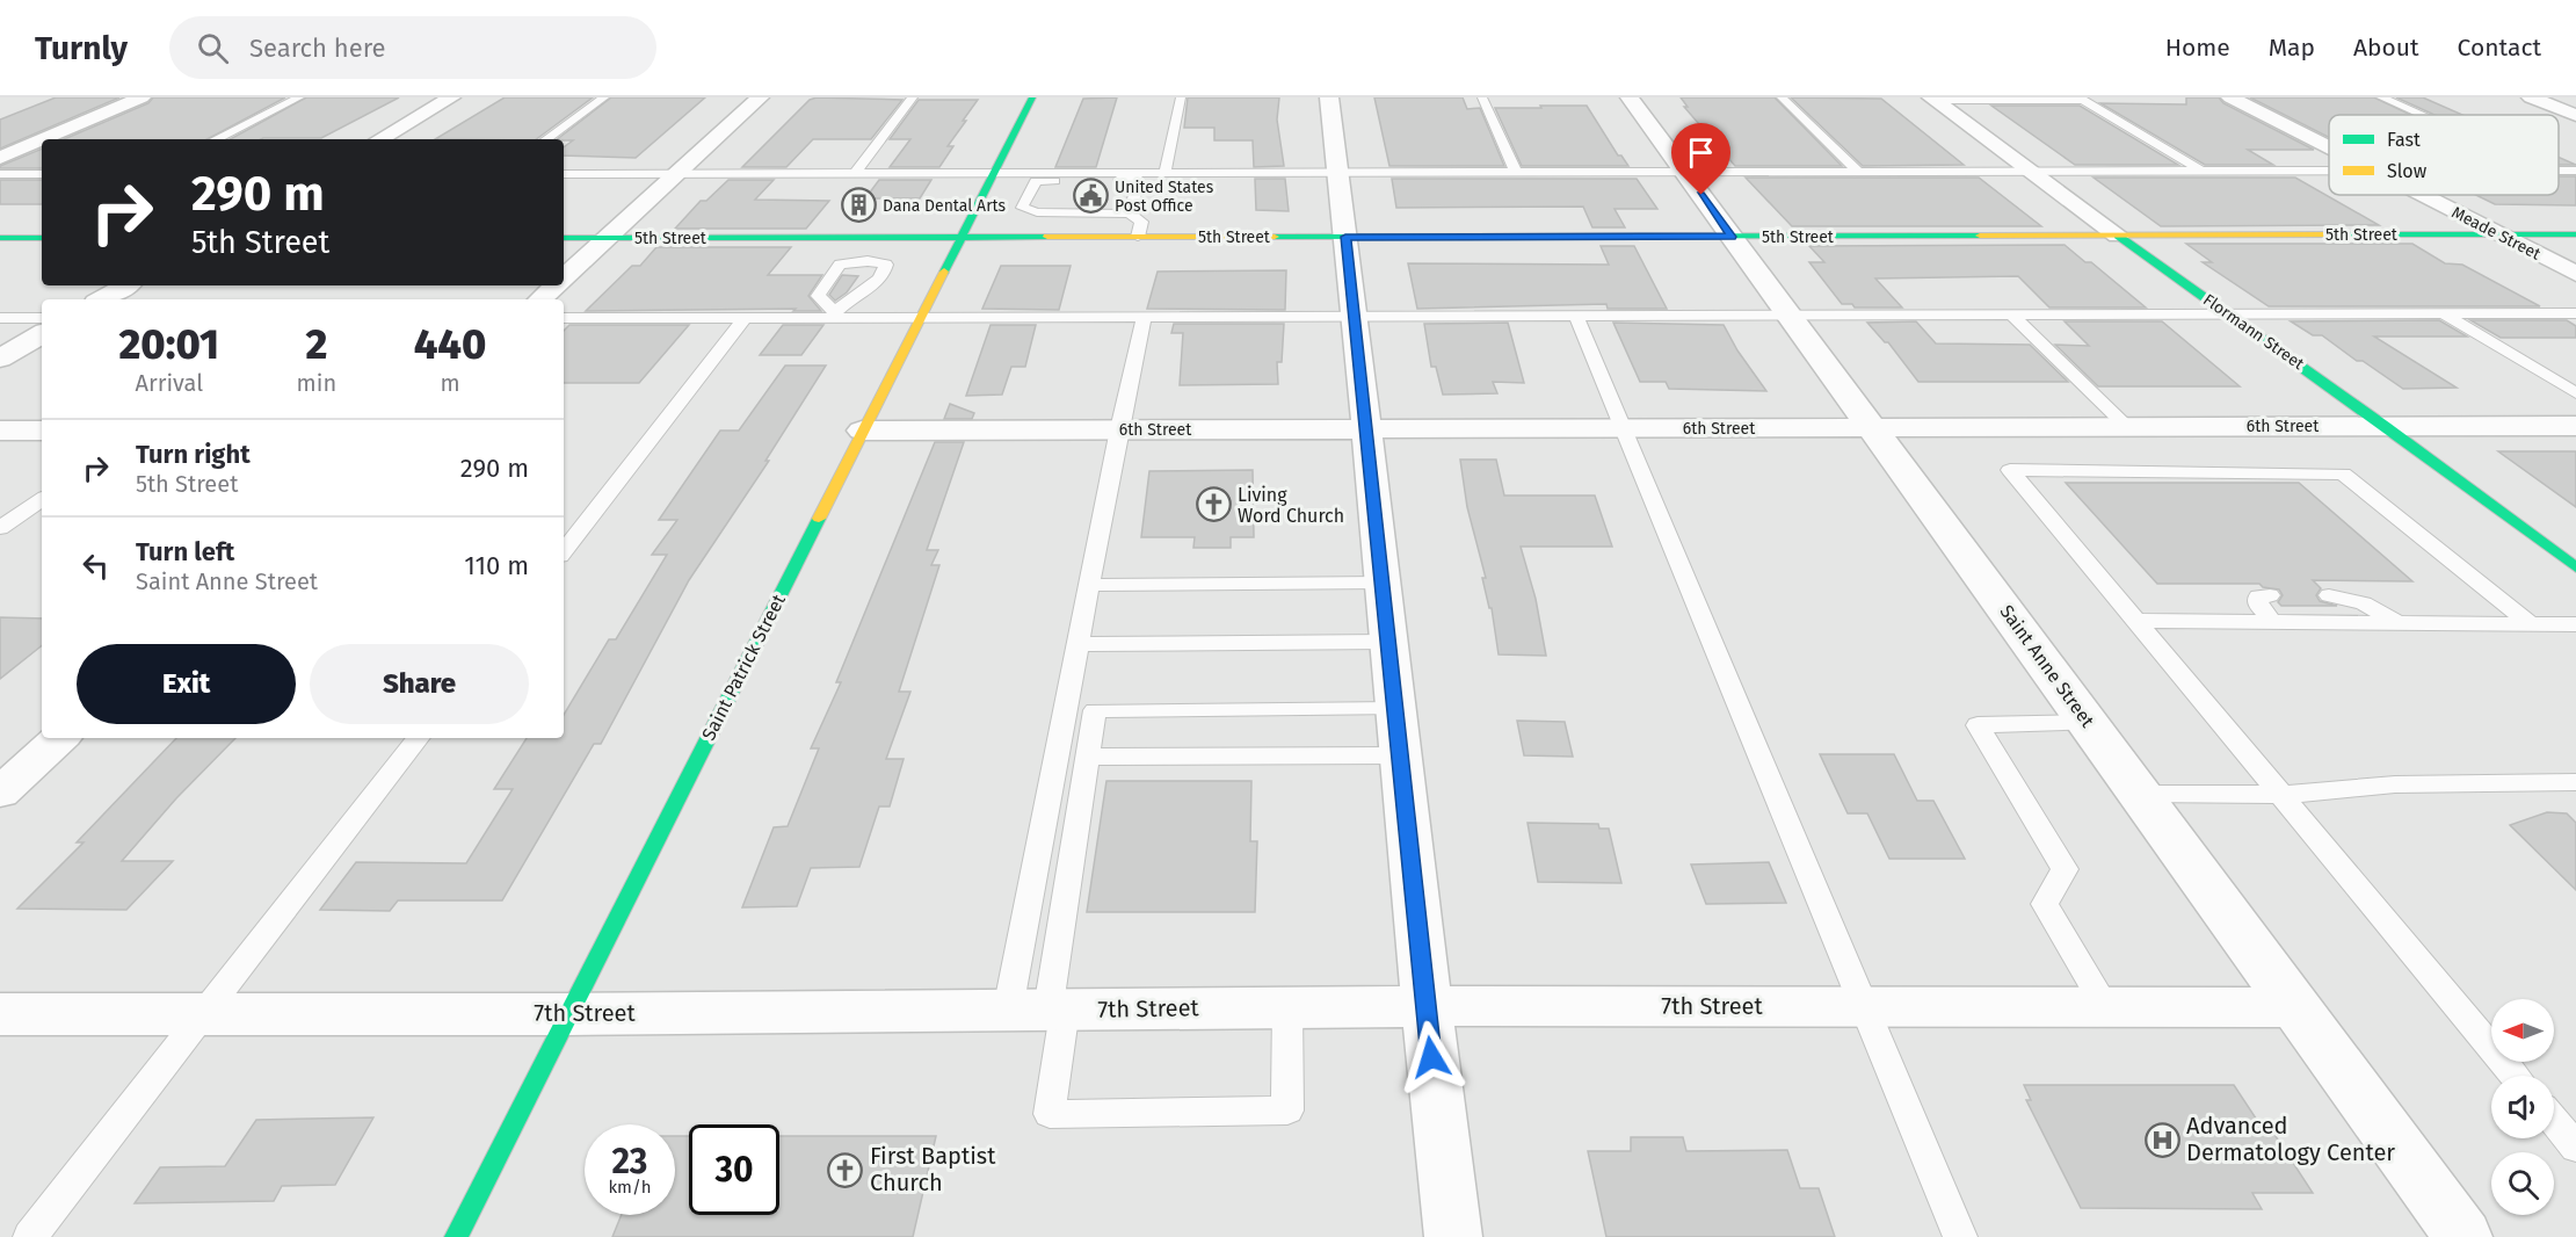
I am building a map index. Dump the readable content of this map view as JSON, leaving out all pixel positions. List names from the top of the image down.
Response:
{
  "streets": {
    "main road": ["5th Street", "Flormann Street", "Saint Patrick Street"],
    "street": [
      "Meade Street",
      "6th Street",
      "Saint Anne Street",
      "7th Street"
    ]
  },
  "crossings": [
    ["Meade Street", "5th Street"],
    ["5th Street", "Flormann Street"],
    ["5th Street", "Saint Anne Street"],
    ["5th Street", "Saint Patrick Street"],
    ["Flormann Street", "6th Street"],
    ["6th Street", "Saint Anne Street"],
    ["6th Street", "Saint Patrick Street"],
    ["Saint Anne Street", "7th Street"],
    ["Saint Patrick Street", "7th Street"]
  ],
  "places": {
    "public building": ["United States Post Office"],
    "building": ["Dana Dental Arts"],
    "church": ["Living Word Church", "First Baptist Church"],
    "hospital": ["Advanced Dermatology Center"]
  },
  "legend": ["Fast", "Slow"],
  "north": "left",
  "page": {
    "header": "Turnly",
    "search": "Search here",
    "nav": [
      "Home",
      "Map",
      "About",
      "Contact"
    ],
    "turn": ["290 m", "5th Street"],
    "eta": [
      "20:01",
      "Arrival",
      "2",
      "min",
      "440",
      "m"
    ],
    "list": [
      {
        "name": "Turn right",
        "note": "5th Street",
        "value": "290 m"
      },
      {
        "name": "Turn left",
        "note": "Saint Anne Street",
        "value": "110 m"
      }
    ],
    "buttons": ["Exit", "Share"],
    "speed": "23 km/h",
    "limit": "30"
  }
}
